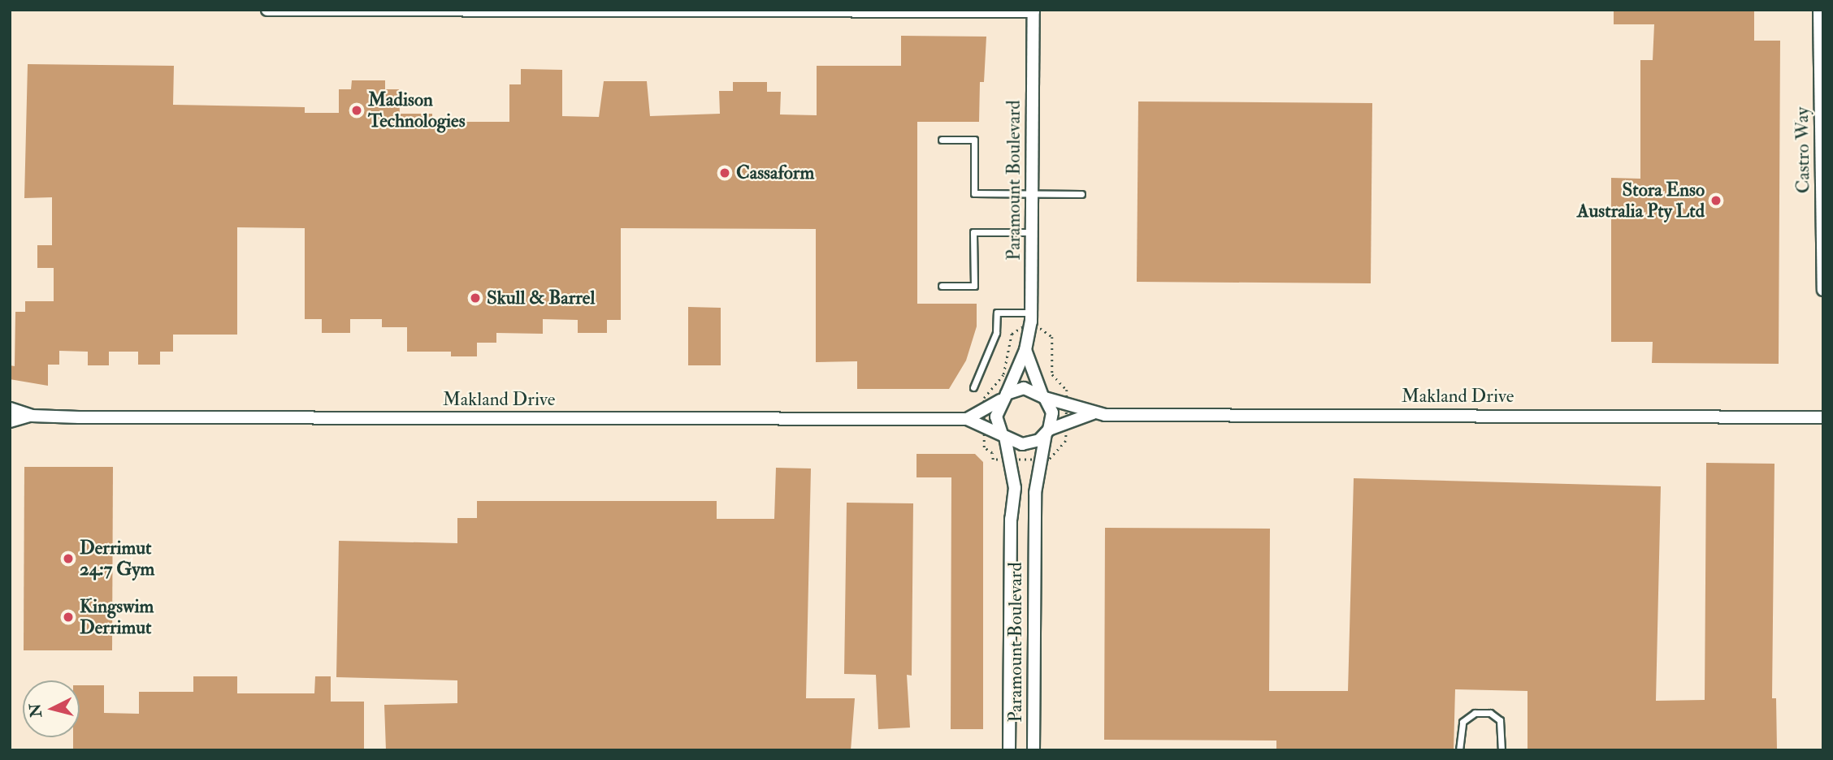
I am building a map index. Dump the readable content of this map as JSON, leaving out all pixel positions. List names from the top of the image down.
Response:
{
  "streets": {
    "street": ["Castro Way", "Paramount Boulevard", "Makland Drive"]
  },
  "crossings": [
    ["Paramount Boulevard", "Makland Drive"]
  ],
  "places": [
    "Madison Technologies",
    "Cassaform",
    "Stora Enso Australia Pty Ltd",
    "Skull & Barrel",
    "Derrimut 24:7 Gym",
    "Kingswim Derrimut"
  ],
  "north": "left"
}
